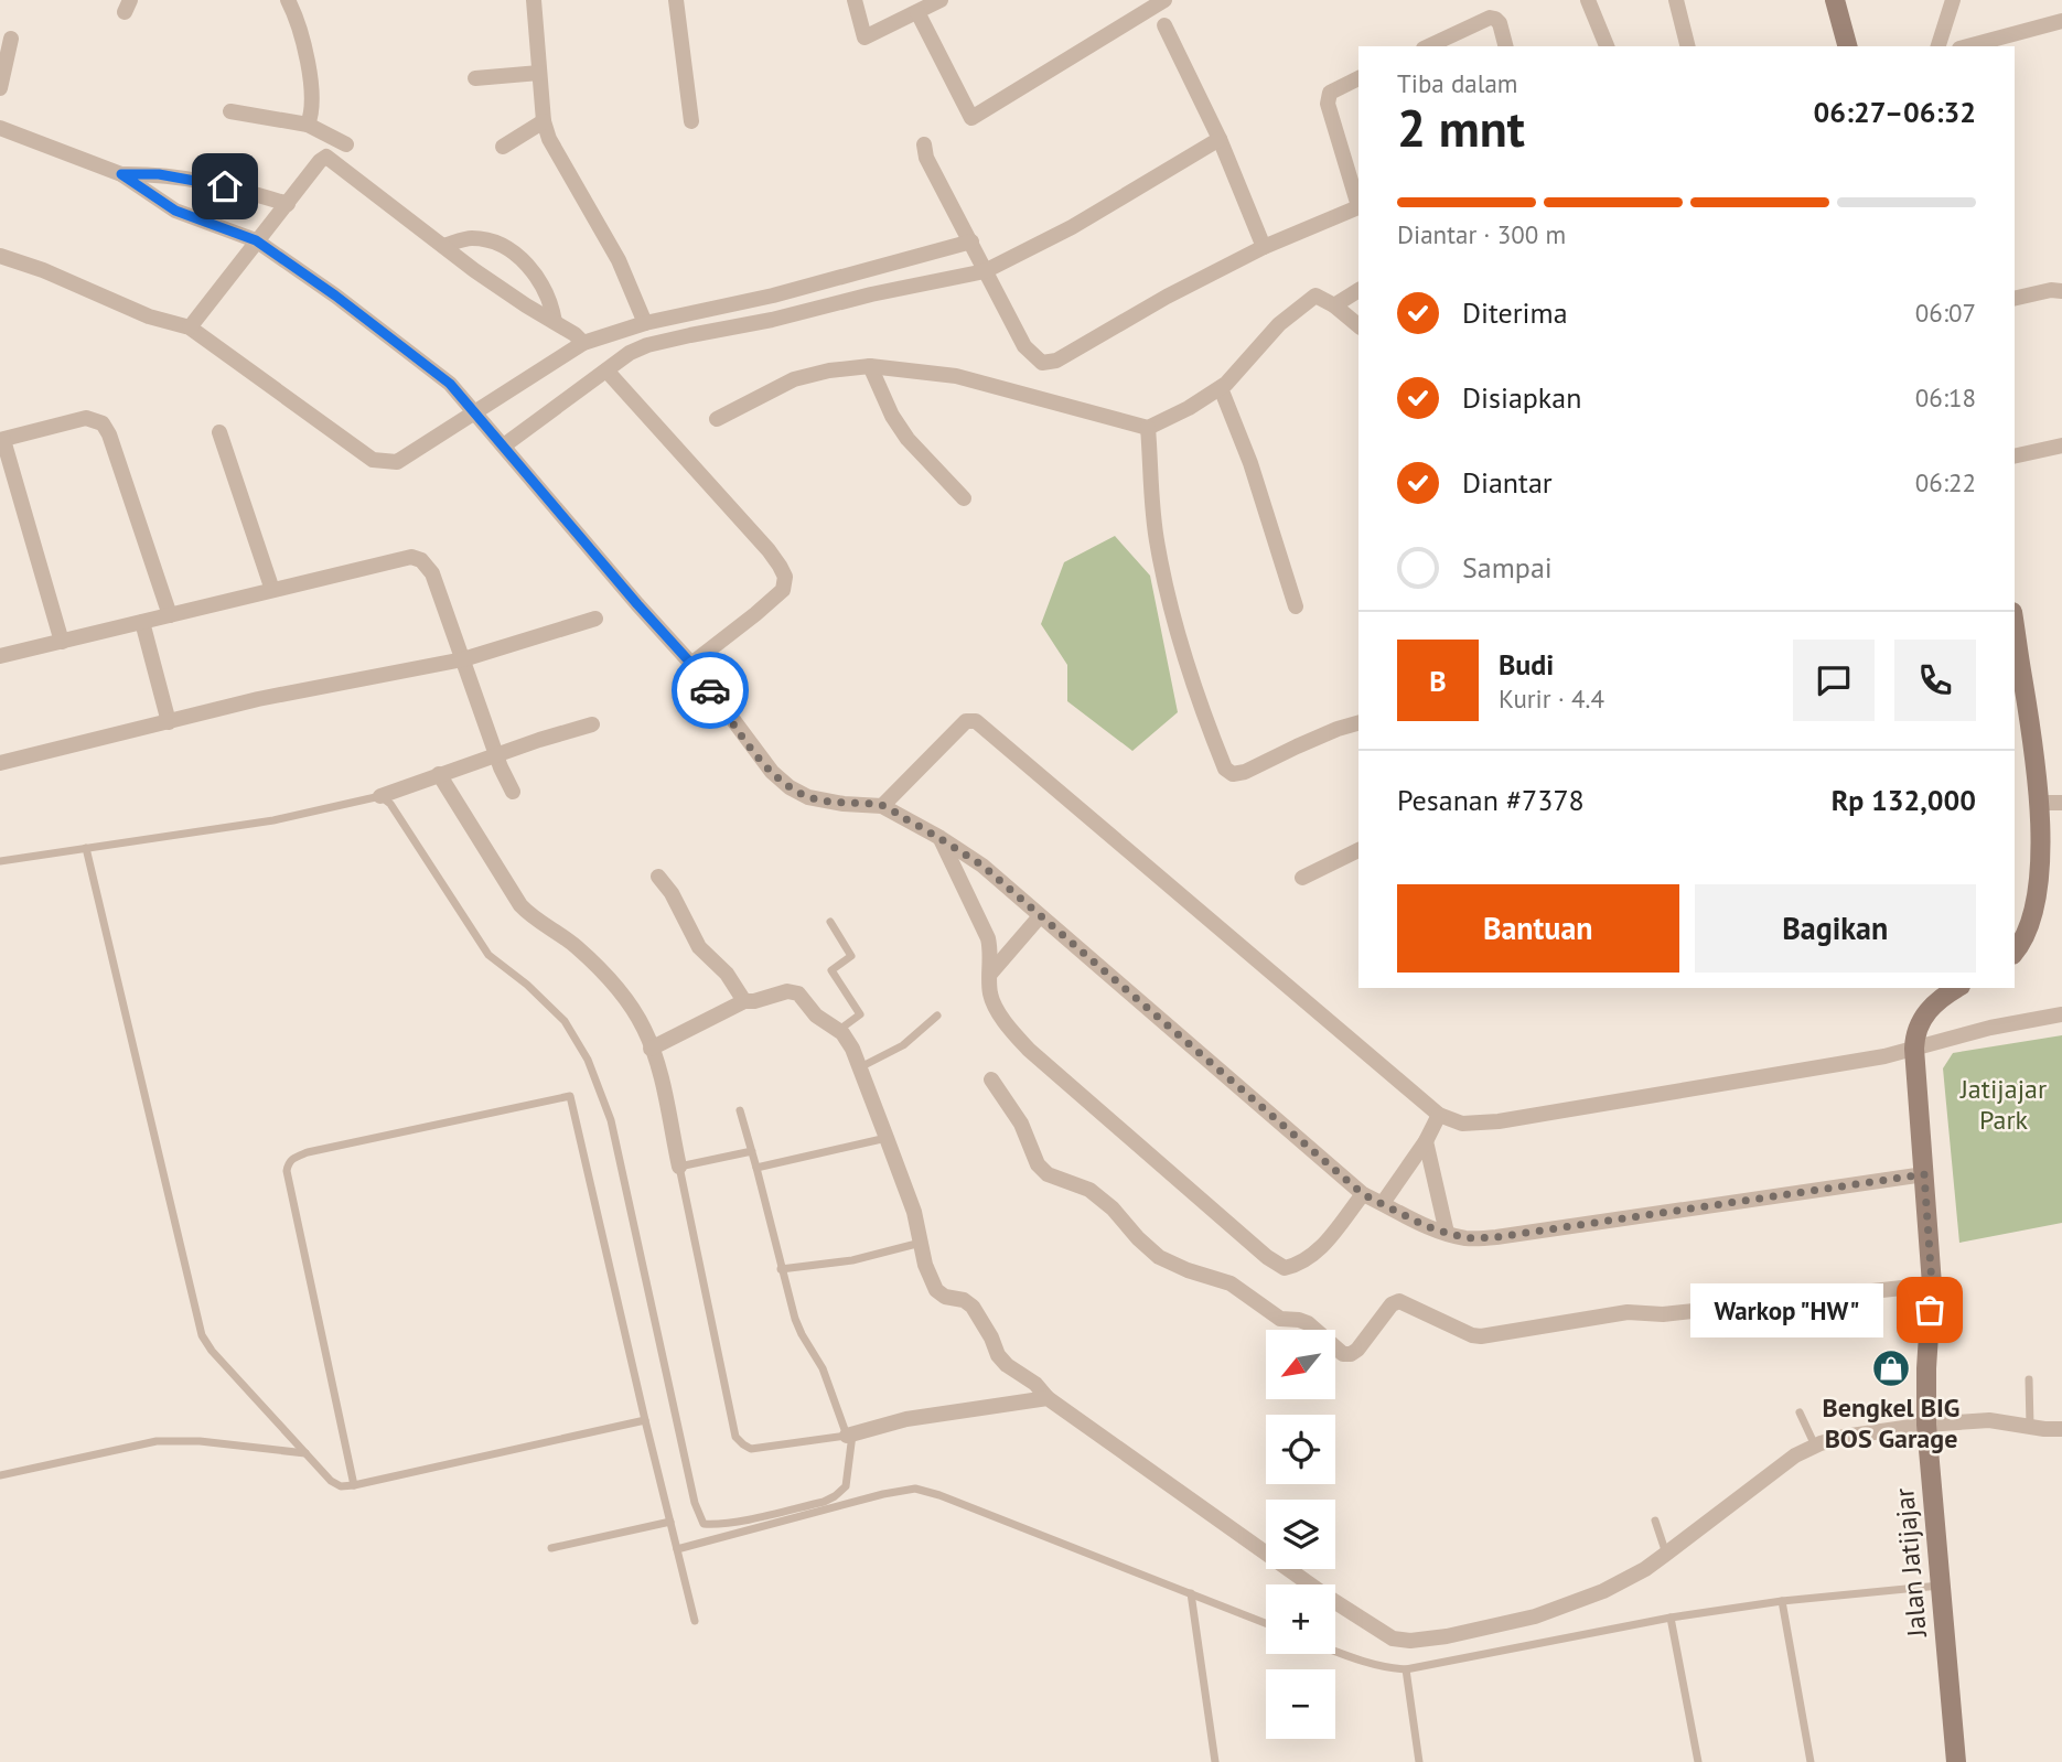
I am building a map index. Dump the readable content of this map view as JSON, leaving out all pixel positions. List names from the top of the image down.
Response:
{
  "streets": {
    "street": ["Jalan Jatijajar"]
  },
  "parks": ["Jatijajar Park"],
  "places": {
    "other": ["Warkop \"HW\""],
    "shop": ["Bengkel BIG BOS Garage"]
  },
  "north": "bottom left",
  "page": {
    "heading": ["2 mnt", "Tiba dalam", "06:27–06:32"],
    "panel": [
      "Budi",
      "Kurir · 4.4",
      "Pesanan #7378",
      "Rp 132,000"
    ],
    "bar": "Diantar · 300 m",
    "list": [
      ["Diterima", "06:07"],
      ["Disiapkan", "06:18"],
      ["Diantar", "06:22"],
      "Sampai"
    ],
    "round": "B",
    "buttons": ["Bantuan", "Bagikan"],
    "bubble": "Warkop \"HW\"",
    "map_buttons": ["+", "−"]
  }
}
